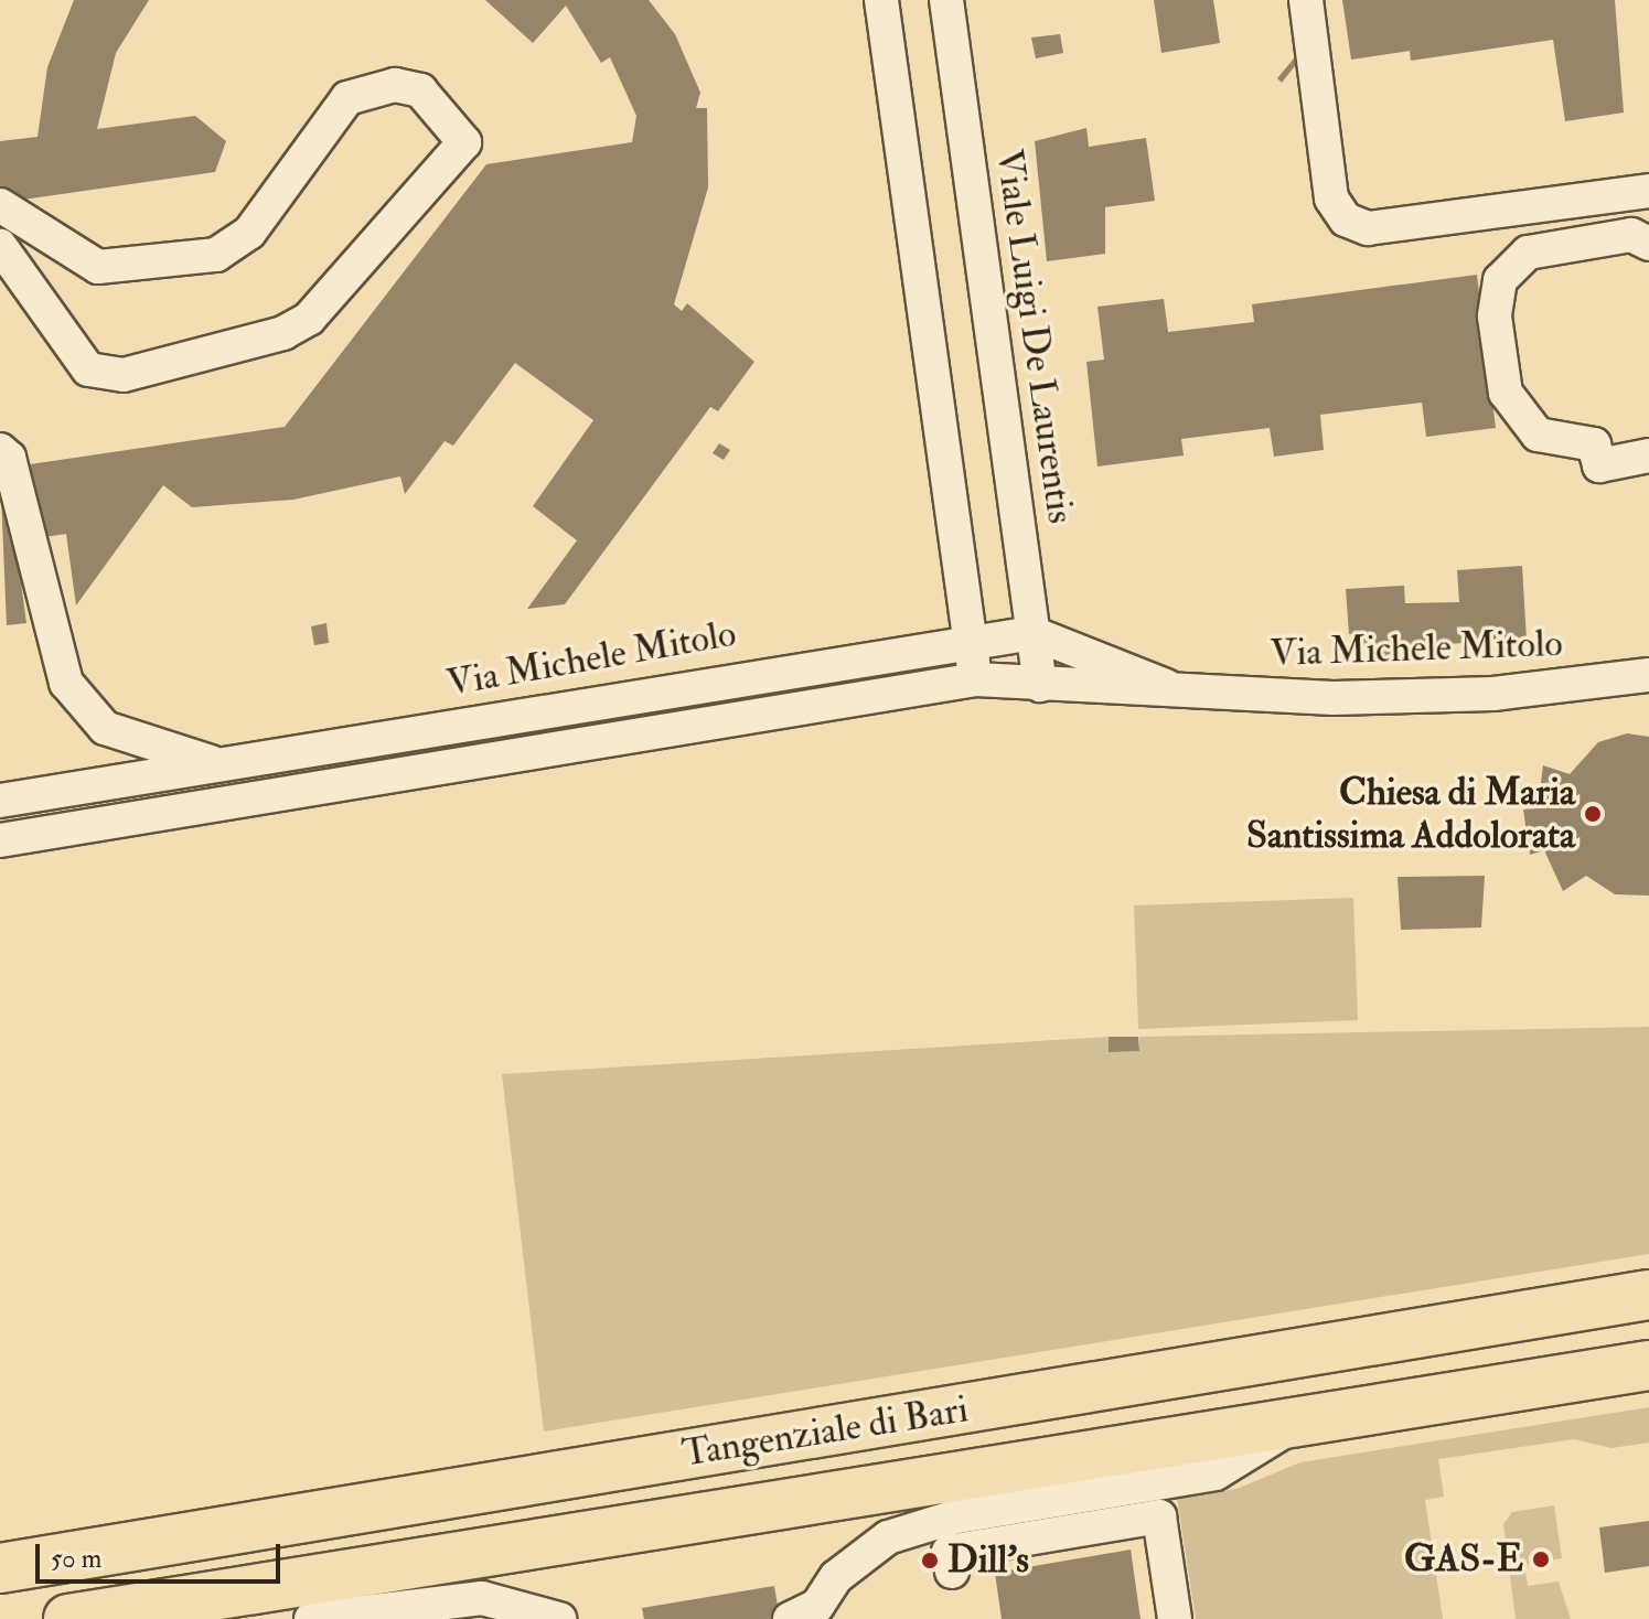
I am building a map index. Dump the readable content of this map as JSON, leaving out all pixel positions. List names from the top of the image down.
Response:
{
  "streets": {
    "highway": ["Tangenziale di Bari"],
    "street": ["Viale Luigi De Laurentis", "Via Michele Mitolo"]
  },
  "crossings": [
    ["Viale Luigi De Laurentis", "Via Michele Mitolo"]
  ],
  "places": ["Chiesa di Maria Santissima Addolorata", "GAS-E", "Dill's"],
  "scale_bar": "50 m"
}
